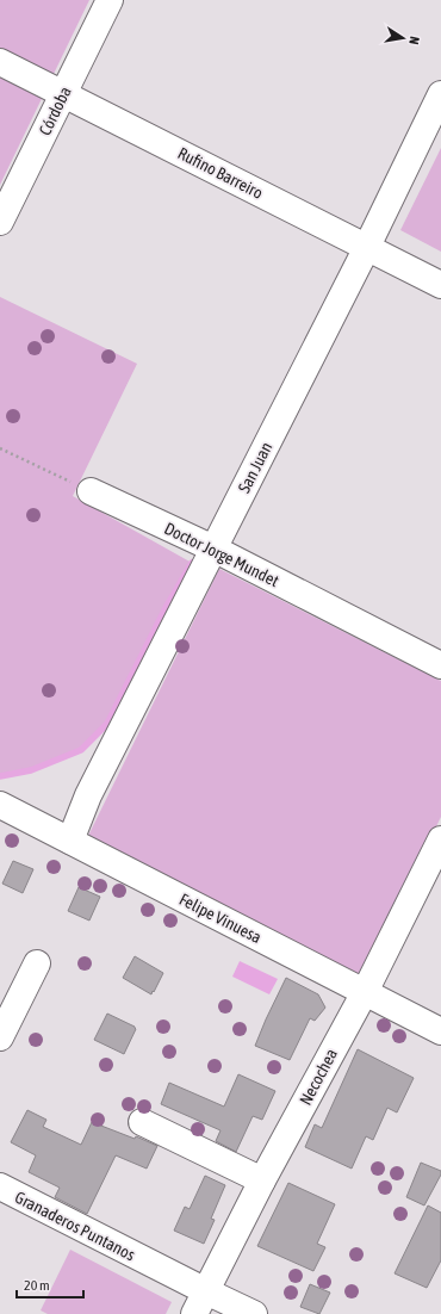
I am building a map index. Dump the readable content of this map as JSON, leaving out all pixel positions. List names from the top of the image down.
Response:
{
  "streets": {
    "street": [
      "Córdoba",
      "Rufino Barreiro",
      "San Juan",
      "Doctor Jorge Mundet",
      "Felipe Vinuesa",
      "Necochea",
      "Granaderos Puntanos"
    ]
  },
  "crossings": [
    ["Córdoba", "Rufino Barreiro"],
    ["Rufino Barreiro", "San Juan"],
    ["San Juan", "Doctor Jorge Mundet"],
    ["San Juan", "Felipe Vinuesa"],
    ["Felipe Vinuesa", "Necochea"],
    ["Necochea", "Granaderos Puntanos"]
  ],
  "scale_bar": "20 m",
  "north": "right"
}
